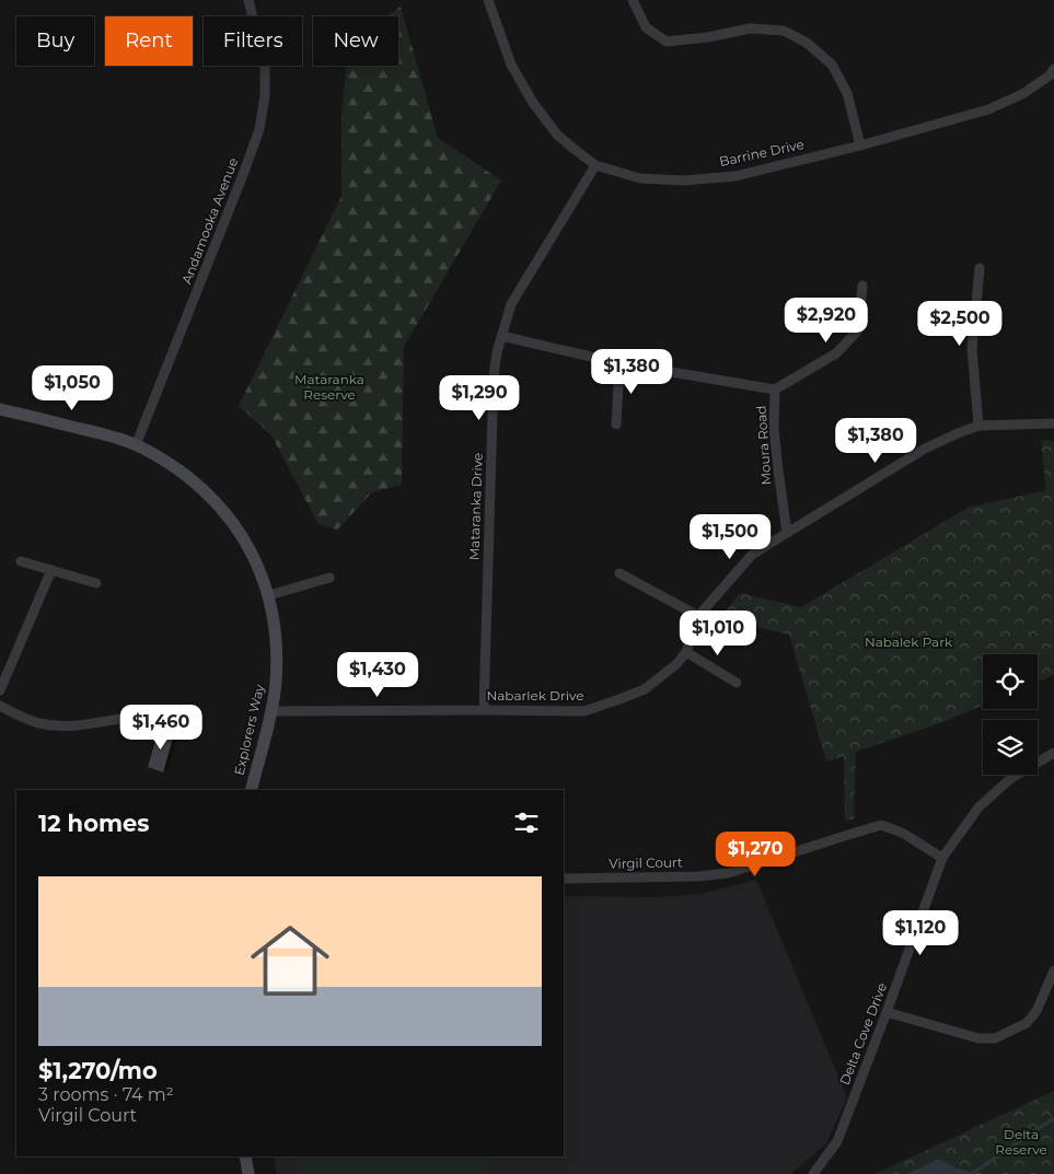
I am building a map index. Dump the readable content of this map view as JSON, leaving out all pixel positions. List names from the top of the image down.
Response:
{
  "streets": {
    "street": [
      "Barrine Drive",
      "Andamooka Avenue",
      "Moura Road",
      "Mataranka Drive",
      "Nabarlek Drive",
      "Explorers Way",
      "Virgil Court",
      "Delta Cove Drive"
    ]
  },
  "crossings": [
    ["Barrine Drive", "Mataranka Drive"],
    ["Andamooka Avenue", "Explorers Way"],
    ["Moura Road", "Nabarlek Drive"],
    ["Mataranka Drive", "Nabarlek Drive"],
    ["Nabarlek Drive", "Explorers Way"],
    ["Virgil Court", "Delta Cove Drive"]
  ],
  "parks": ["Mataranka Reserve", "Nabalek Park", "Delta Reserve"],
  "page": {
    "chip": [
      "Buy",
      "Rent",
      "Filters",
      "New"
    ],
    "price": [
      "$2,920",
      "$2,500",
      "$1,380",
      "$1,050",
      "$1,290",
      "$1,380",
      "$1,500",
      "$1,010",
      "$1,430",
      "$1,460",
      "$1,270",
      "$1,120"
    ],
    "heading": "12 homes",
    "list": [
      {
        "name": "$1,270/mo",
        "note": "3 rooms · 74 m² · Virgil Court"
      }
    ]
  }
}
